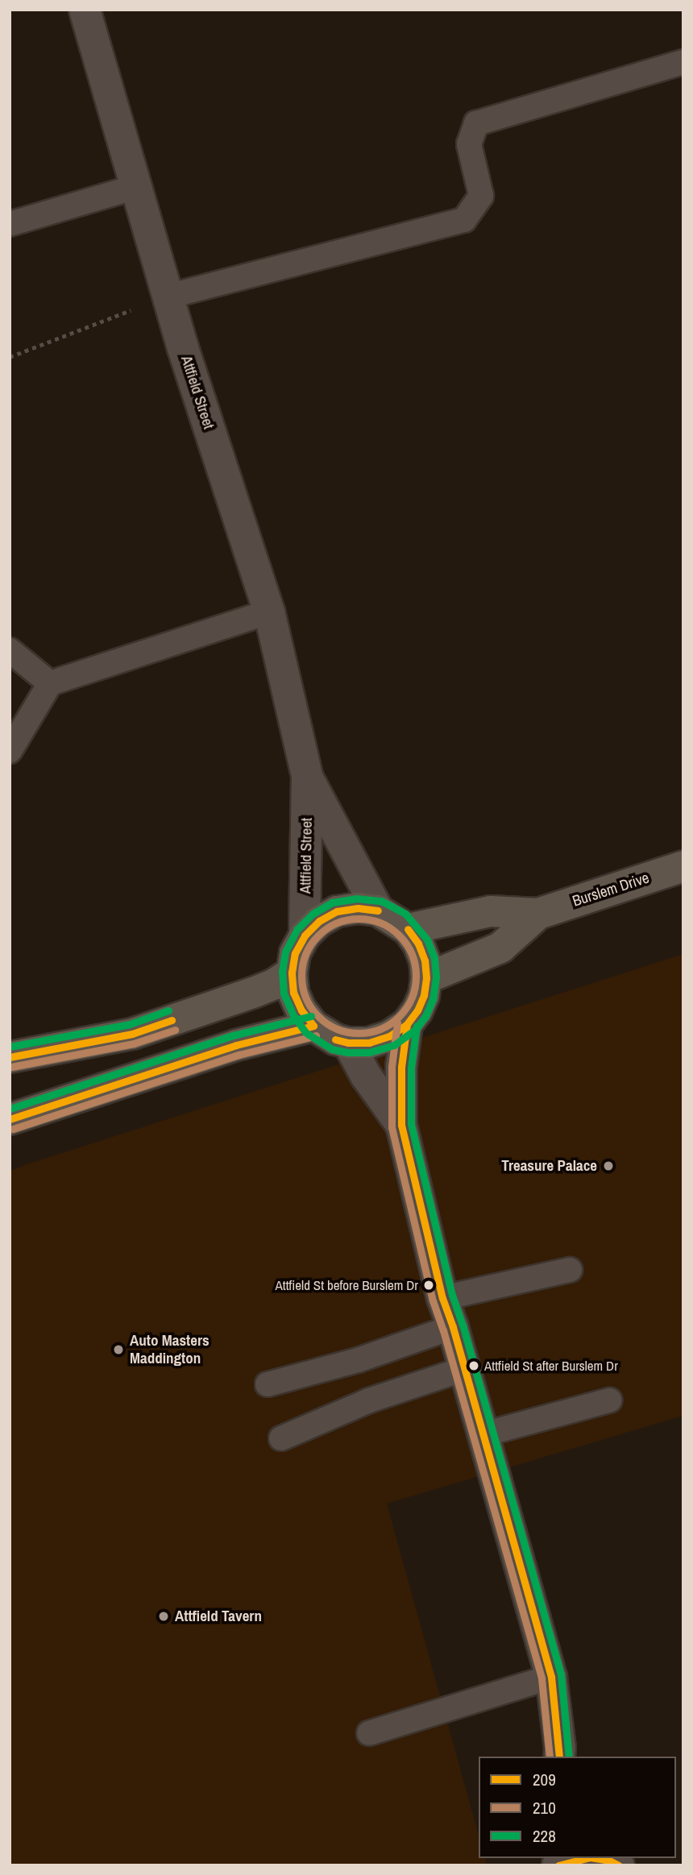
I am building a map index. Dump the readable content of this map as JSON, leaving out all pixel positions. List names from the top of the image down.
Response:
{
  "streets": {
    "main road": ["Burslem Drive"],
    "street": ["Attfield Street"]
  },
  "crossings": [
    ["Attfield Street", "Burslem Drive"]
  ],
  "places": [
    "Treasure Palace",
    "Attfield St before Burslem Dr",
    "Auto Masters Maddington",
    "Attfield St after Burslem Dr",
    "Attfield Tavern"
  ],
  "lines": ["transit line 228", "transit line 209", "transit line 210"],
  "legend": ["209", "210", "228"]
}
